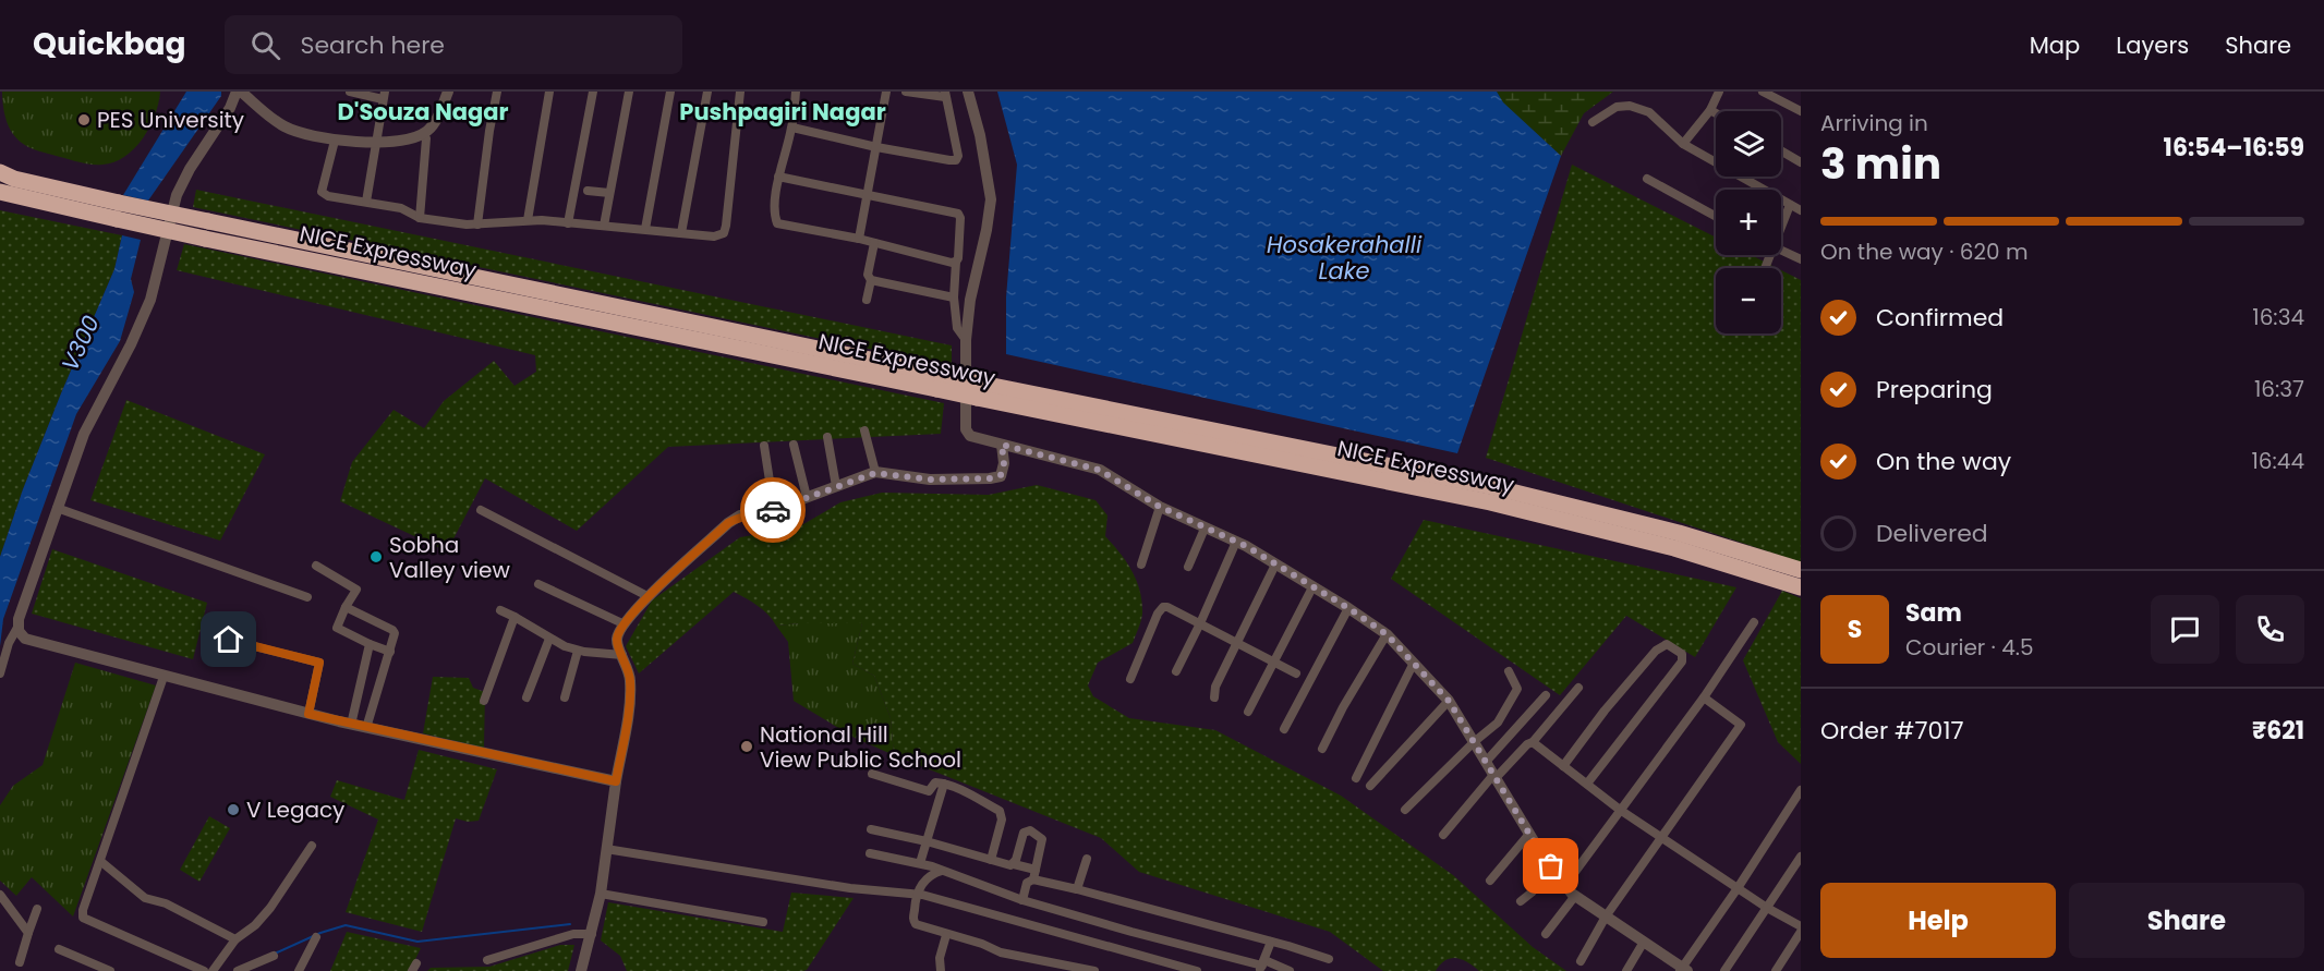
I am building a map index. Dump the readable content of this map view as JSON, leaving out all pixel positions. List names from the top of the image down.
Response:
{
  "streets": {
    "highway": ["NICE Expressway"]
  },
  "districts": ["D'Souza Nagar", "Pushpagiri Nagar"],
  "water": ["Hosakerahalli Lake", "V300"],
  "places": [
    "PES University",
    "Sobha Valley view",
    "National Hill View Public School",
    "V Legacy"
  ],
  "page": {
    "header": "Quickbag",
    "search": "Search here",
    "nav": ["Map", "Layers", "Share"],
    "heading": ["3 min", "Arriving in", "16:54–16:59"],
    "panel": [
      "Sam",
      "Courier · 4.5",
      "Order #7017",
      "₹621"
    ],
    "map_buttons": ["+", "−"],
    "bar": "On the way · 620 m",
    "list": [
      ["Confirmed", "16:34"],
      ["Preparing", "16:37"],
      ["On the way", "16:44"],
      "Delivered"
    ],
    "round": "S",
    "buttons": ["Help", "Share"]
  }
}
